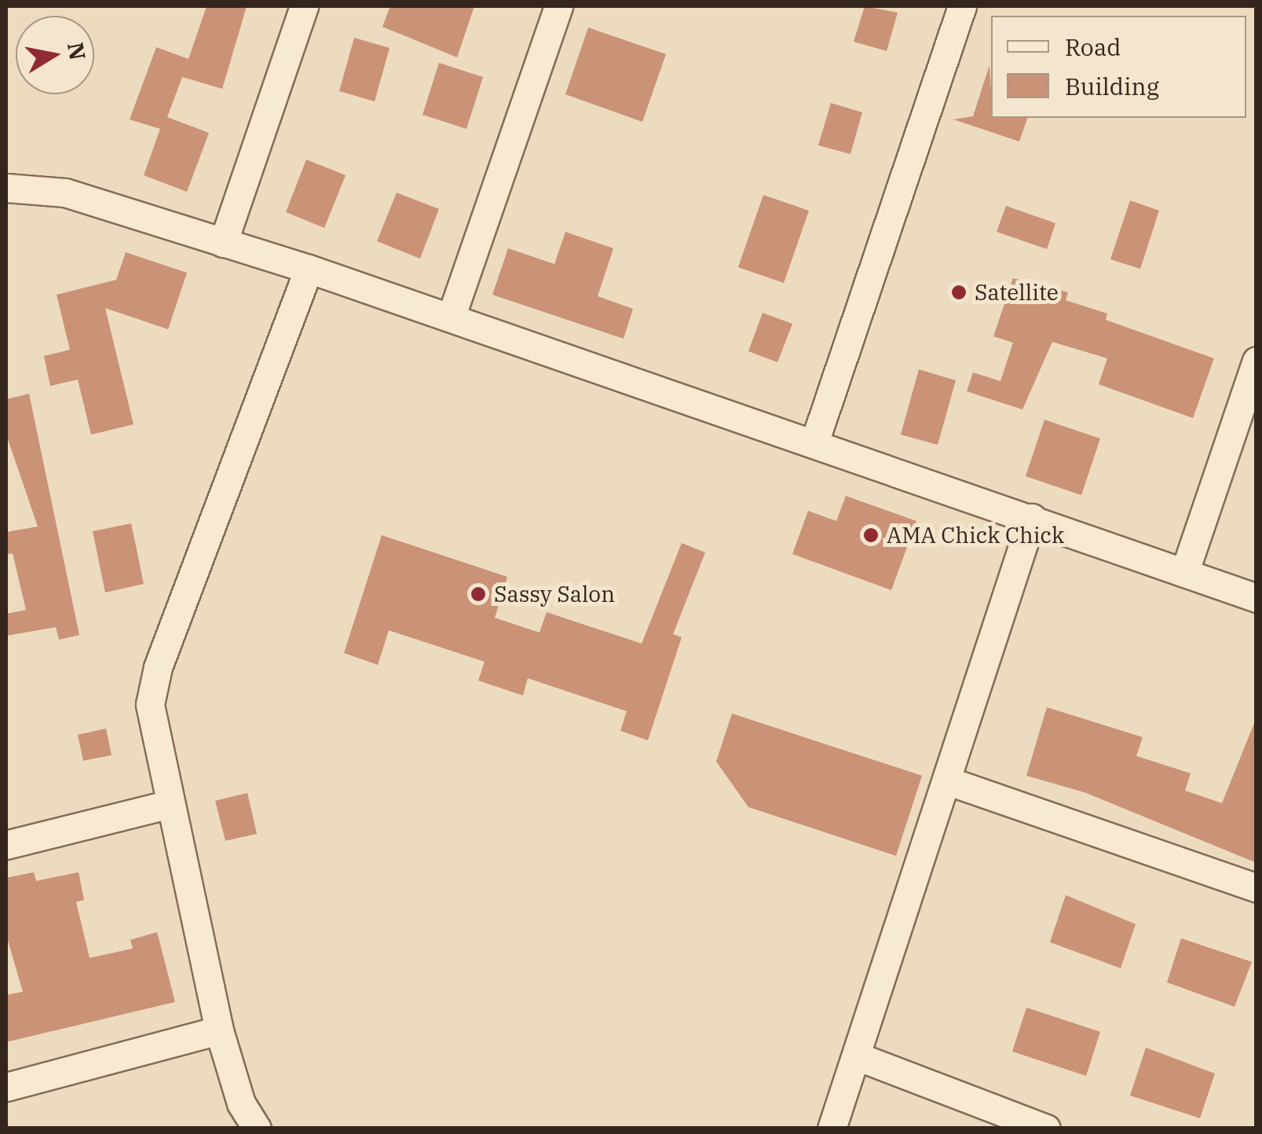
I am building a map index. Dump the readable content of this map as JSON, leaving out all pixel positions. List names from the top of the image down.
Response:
{
  "places": ["Satellite", "AMA Chick Chick", "Sassy Salon"],
  "legend": ["Road", "Building"],
  "north": "right"
}
